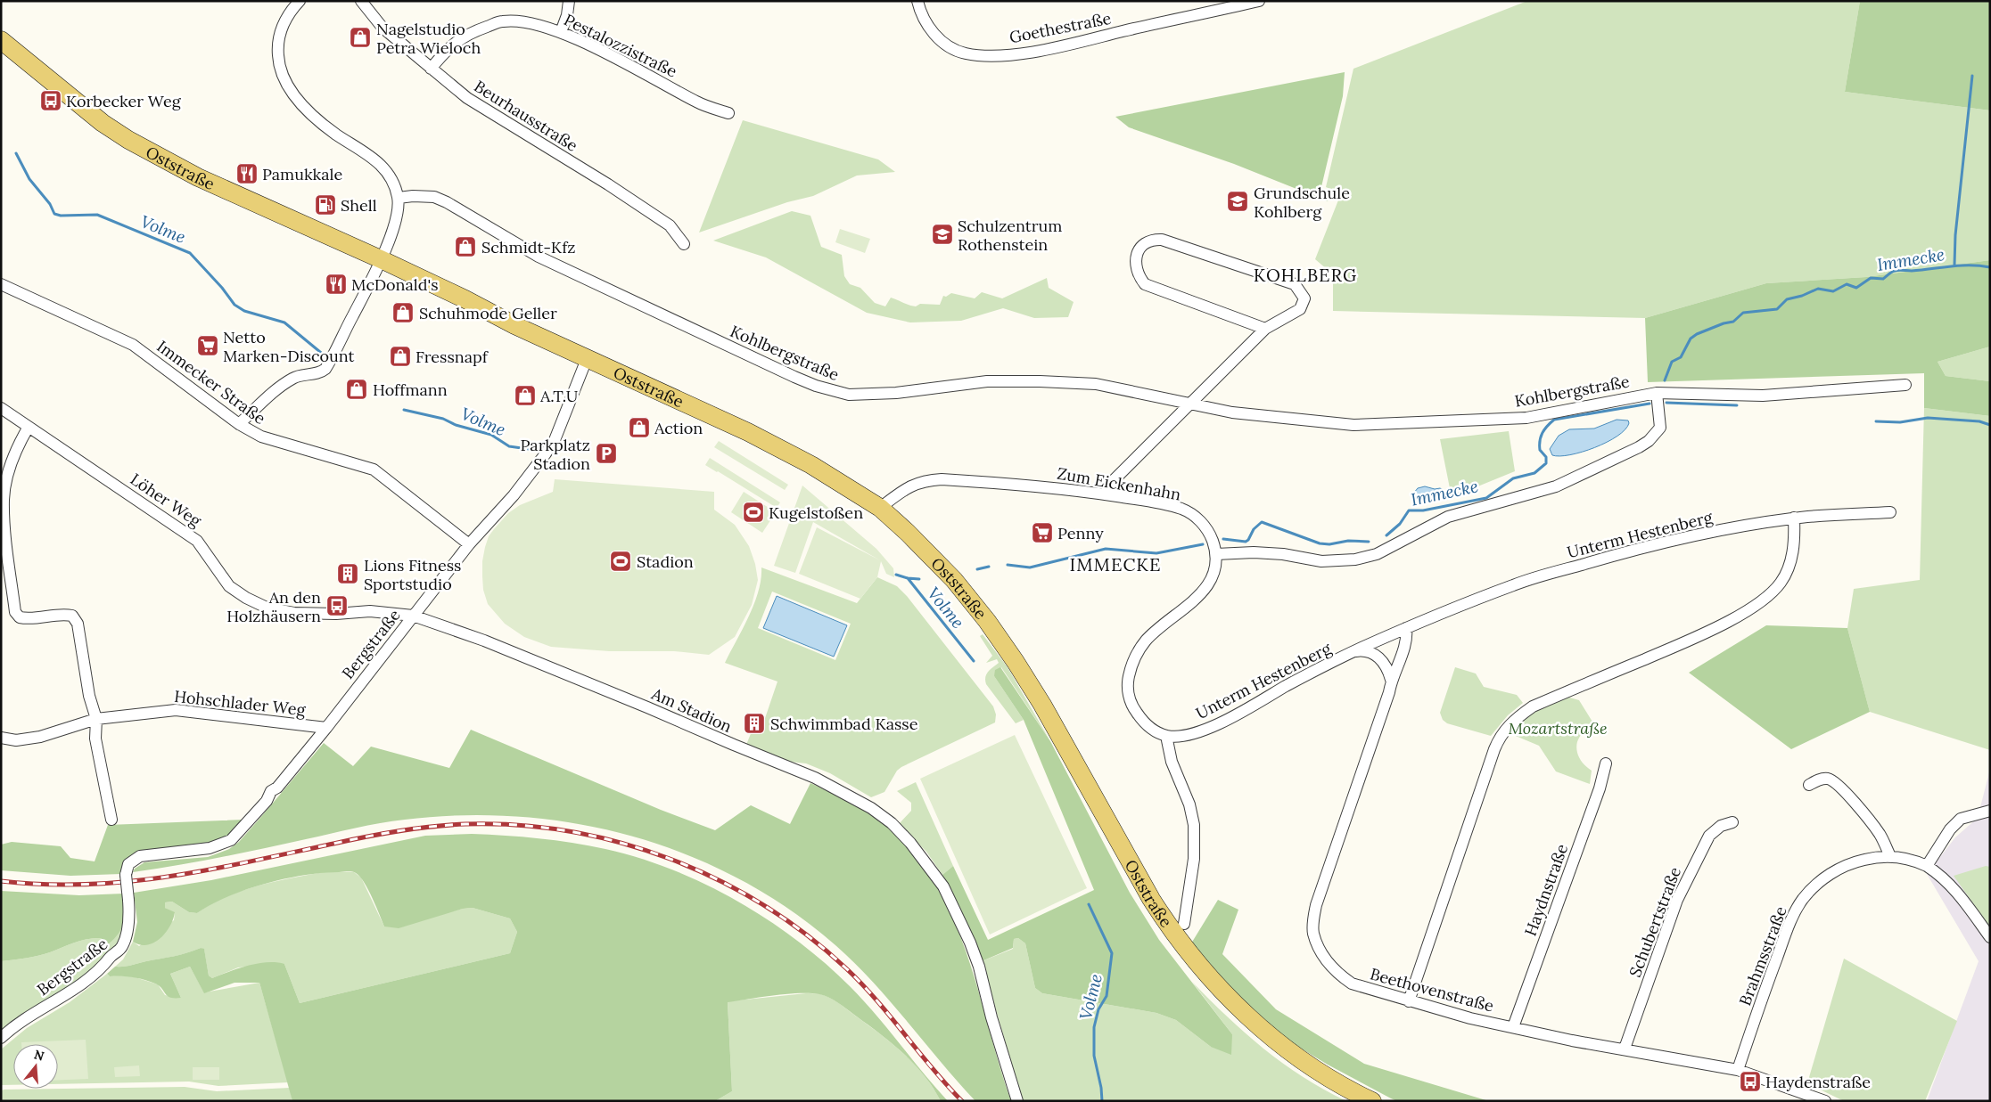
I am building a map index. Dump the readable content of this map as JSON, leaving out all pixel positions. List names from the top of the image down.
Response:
{
  "streets": {
    "main road": ["Oststraße"],
    "street": [
      "Goethestraße",
      "Pestalozzistraße",
      "Beurhausstraße",
      "Kohlbergstraße",
      "Immecker Straße",
      "Zum Eickenhahn",
      "Löher Weg",
      "Unterm Hestenberg",
      "Bergstraße",
      "Hohschlader Weg",
      "Am Stadion",
      "Haydnstraße",
      "Schubertstraße",
      "Brahmsstraße",
      "Beethovenstraße"
    ]
  },
  "crossings": [
    ["Pestalozzistraße", "Beurhausstraße"],
    ["Oststraße", "Zum Eickenhahn"],
    ["Oststraße", "Bergstraße"],
    ["Immecker Straße", "Bergstraße"],
    ["Zum Eickenhahn", "Unterm Hestenberg"],
    ["Löher Weg", "Bergstraße"],
    ["Löher Weg", "Am Stadion"],
    ["Unterm Hestenberg", "Beethovenstraße"],
    ["Bergstraße", "Hohschlader Weg"],
    ["Bergstraße", "Am Stadion"],
    ["Haydnstraße", "Beethovenstraße"],
    ["Schubertstraße", "Beethovenstraße"],
    ["Brahmsstraße", "Beethovenstraße"]
  ],
  "districts": ["KOHLBERG", "IMMECKE"],
  "water": ["Volme", "Immecke"],
  "parks": ["Mozartstraße"],
  "places": {
    "shop": [
      "Nagelstudio Petra Wieloch",
      "Schmidt-Kfz",
      "Schuhmode Geller",
      "Fressnapf",
      "Hoffmann",
      "A.T.U",
      "Action"
    ],
    "bus stop": ["Korbecker Weg", "An den Holzhäusern", "Haydenstraße"],
    "restaurant": ["Pamukkale", "McDonald's"],
    "school or university": ["Grundschule Kohlberg", "Schulzentrum Rothenstein"],
    "fuel station": ["Shell"],
    "supermarket": ["Netto Marken-Discount", "Penny"],
    "parking": ["Parkplatz Stadion"],
    "sports": ["Kugelstoßen", "Stadion"],
    "building": ["Lions Fitness Sportstudio", "Schwimmbad Kasse"]
  },
  "north": "top"
}
